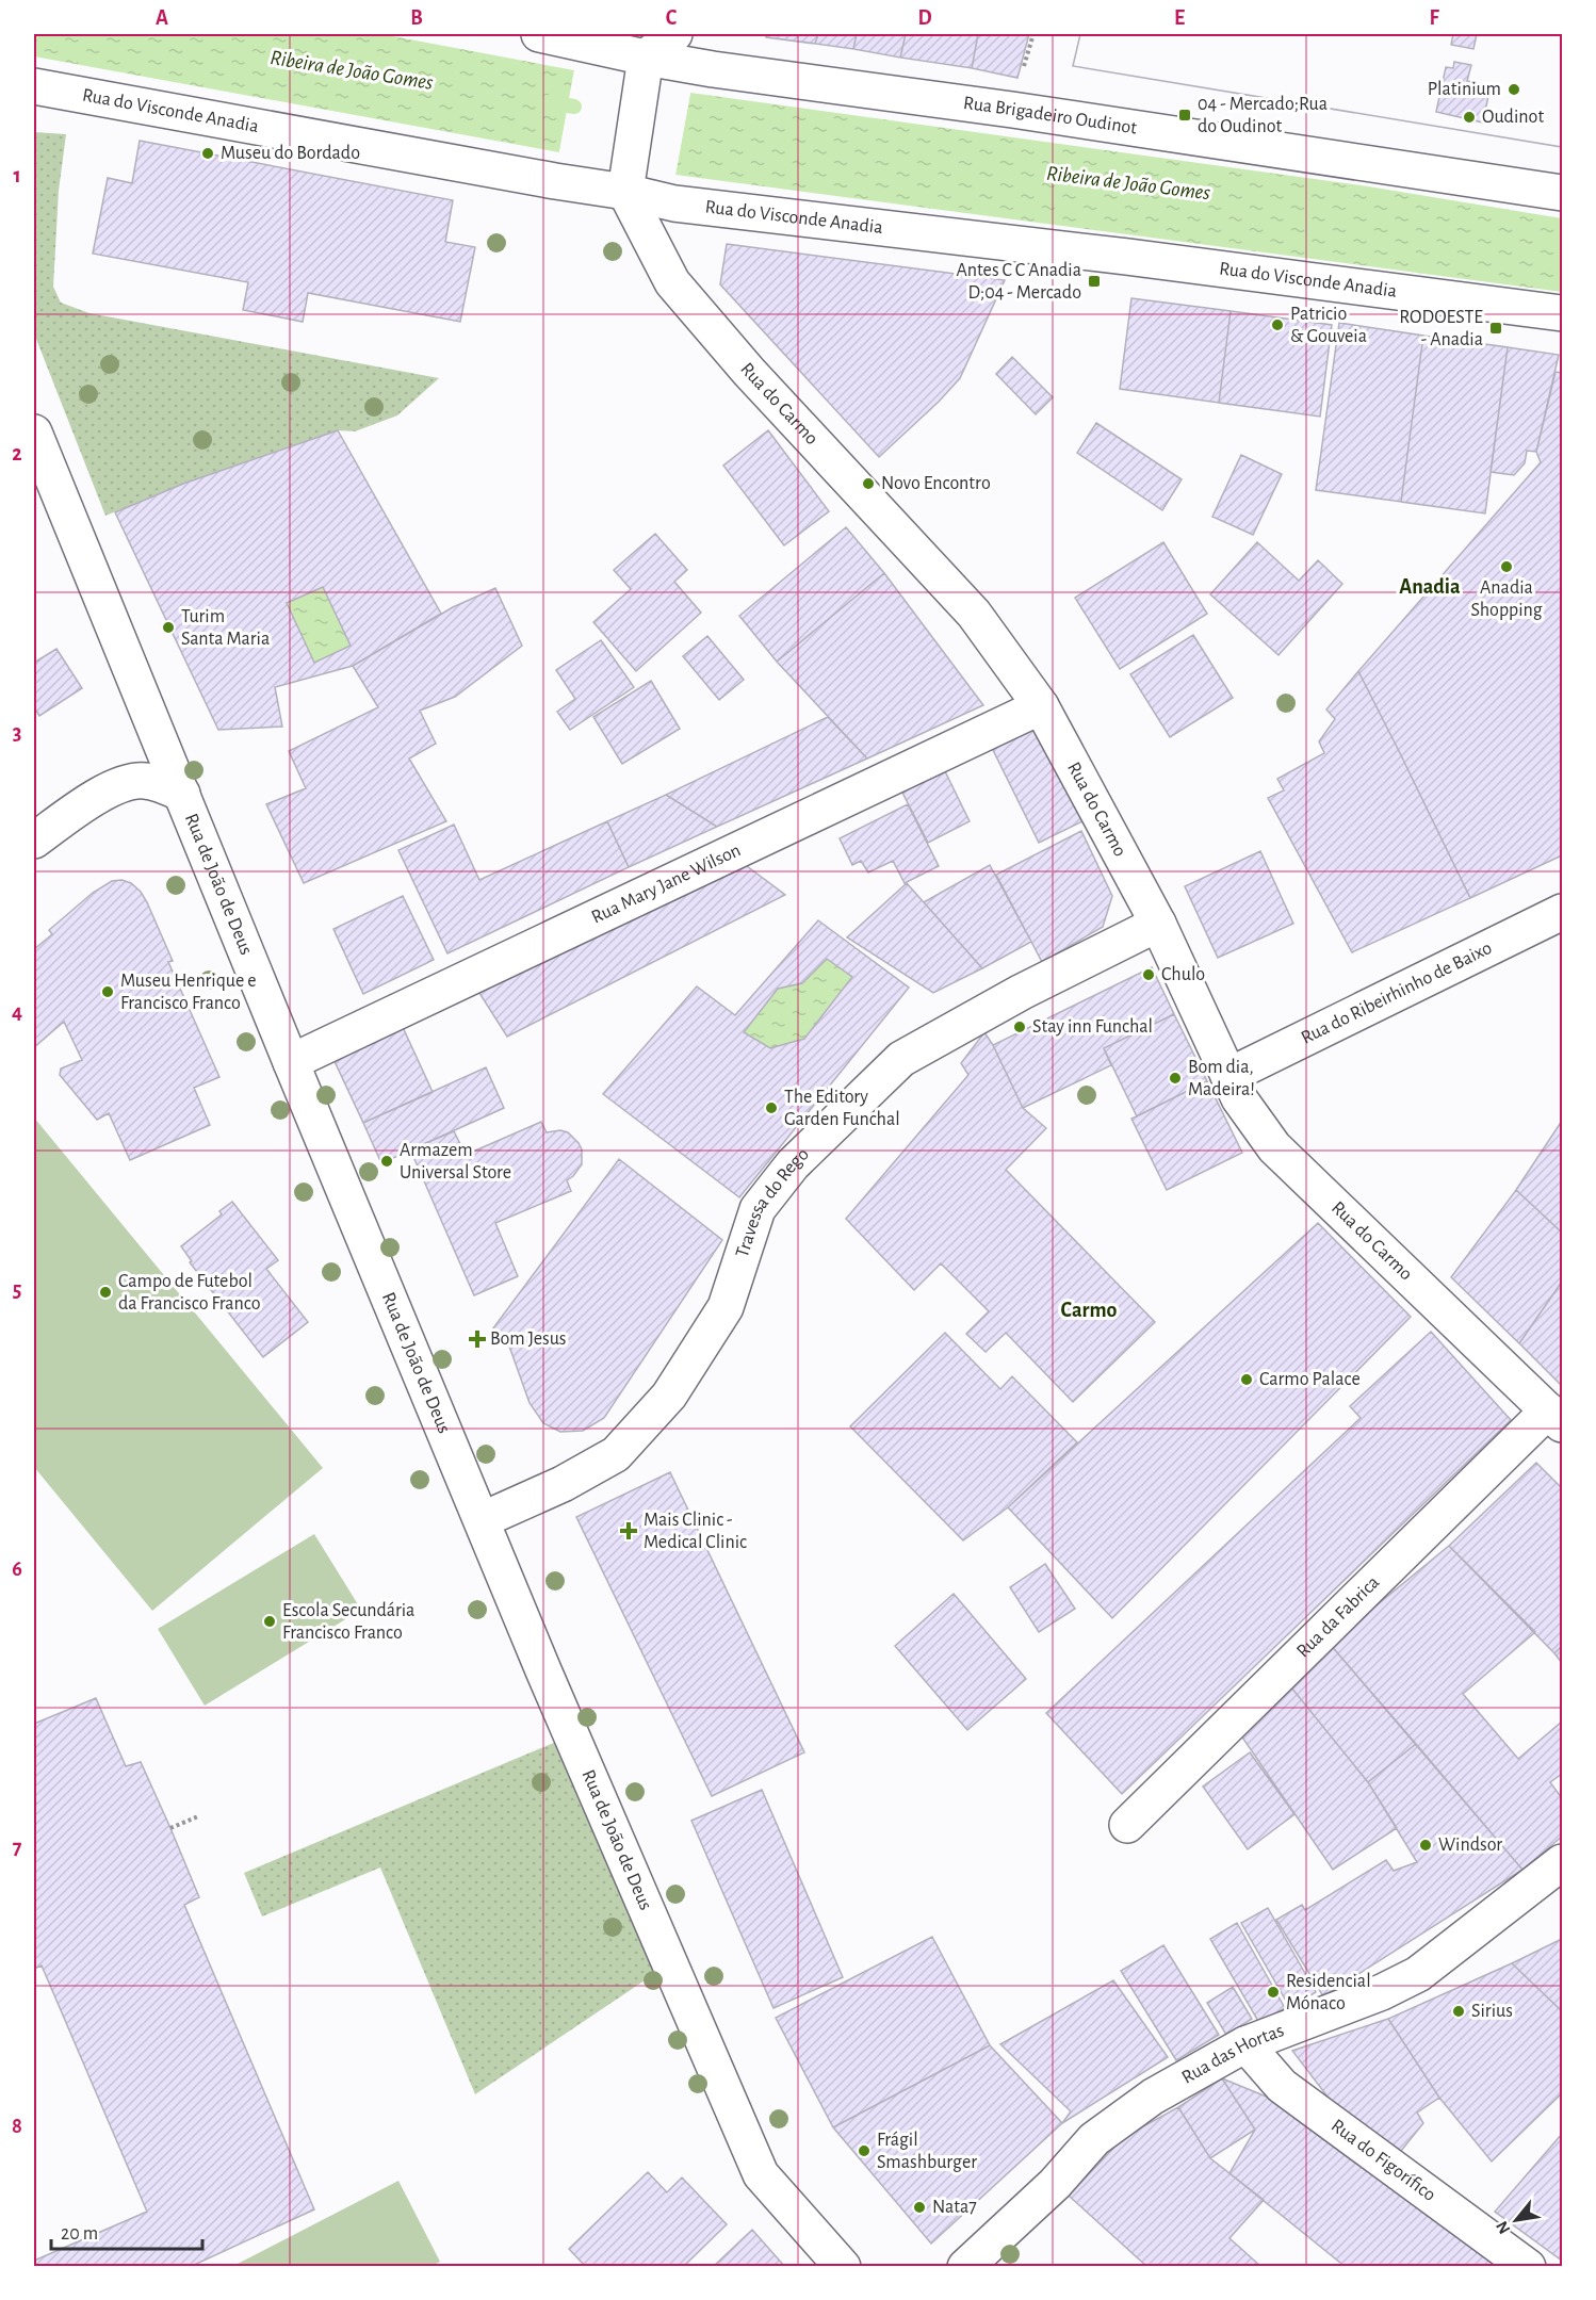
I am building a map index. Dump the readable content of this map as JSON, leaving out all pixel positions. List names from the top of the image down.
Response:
{
  "streets": {
    "street": [
      "Rua do Visconde Anadia",
      "Rua Brigadeiro Oudinot",
      "Rua do Carmo",
      "Rua de João de Deus",
      "Rua Mary Jane Wilson",
      "Rua do Ribeirhinho de Baixo",
      "Travessa do Rego",
      "Rua da Fabrica",
      "Rua das Hortas",
      "Rua do Figorífico"
    ]
  },
  "crossings": [
    ["Rua do Visconde Anadia", "Rua do Carmo"],
    ["Rua do Carmo", "Rua Mary Jane Wilson"],
    ["Rua do Carmo", "Rua do Ribeirhinho de Baixo"],
    ["Rua do Carmo", "Travessa do Rego"],
    ["Rua do Carmo", "Rua da Fabrica"],
    ["Rua de João de Deus", "Rua Mary Jane Wilson"],
    ["Rua de João de Deus", "Travessa do Rego"],
    ["Rua das Hortas", "Rua do Figorífico"]
  ],
  "districts": ["Anadia", "Carmo"],
  "water": ["Ribeira de João Gomes"],
  "places": {
    "other": [
      "Platinium",
      "Oudinot",
      "Museu do Bordado",
      "Patricio & Gouveia",
      "Novo Encontro",
      "Anadia Shopping",
      "Turim Santa Maria",
      "Chulo",
      "Museu Henrique e Francisco Franco",
      "Stay inn Funchal",
      "Bom dia, Madeira!",
      "The Editory Garden Funchal",
      "Armazem Universal Store",
      "Campo de Futebol da Francisco Franco",
      "Carmo Palace",
      "Escola Secundária Francisco Franco",
      "Windsor",
      "Residencial Mónaco",
      "Sirius",
      "Frágil Smashburger",
      "Nata7"
    ],
    "transit": ["04 - Mercado;Rua do Oudinot", "Antes C C Anadia D;04 - Mercado", "RODOESTE - Anadia"],
    "health": ["Bom Jesus", "Mais Clinic - Medical Clinic"]
  },
  "scale_bar": "20 m",
  "north": "bottom left",
  "grid": {
    "columns": [
      "A",
      "B",
      "C",
      "D",
      "E",
      "F"
    ],
    "rows": [
      "1",
      "2",
      "3",
      "4",
      "5",
      "6",
      "7",
      "8"
    ]
  }
}
